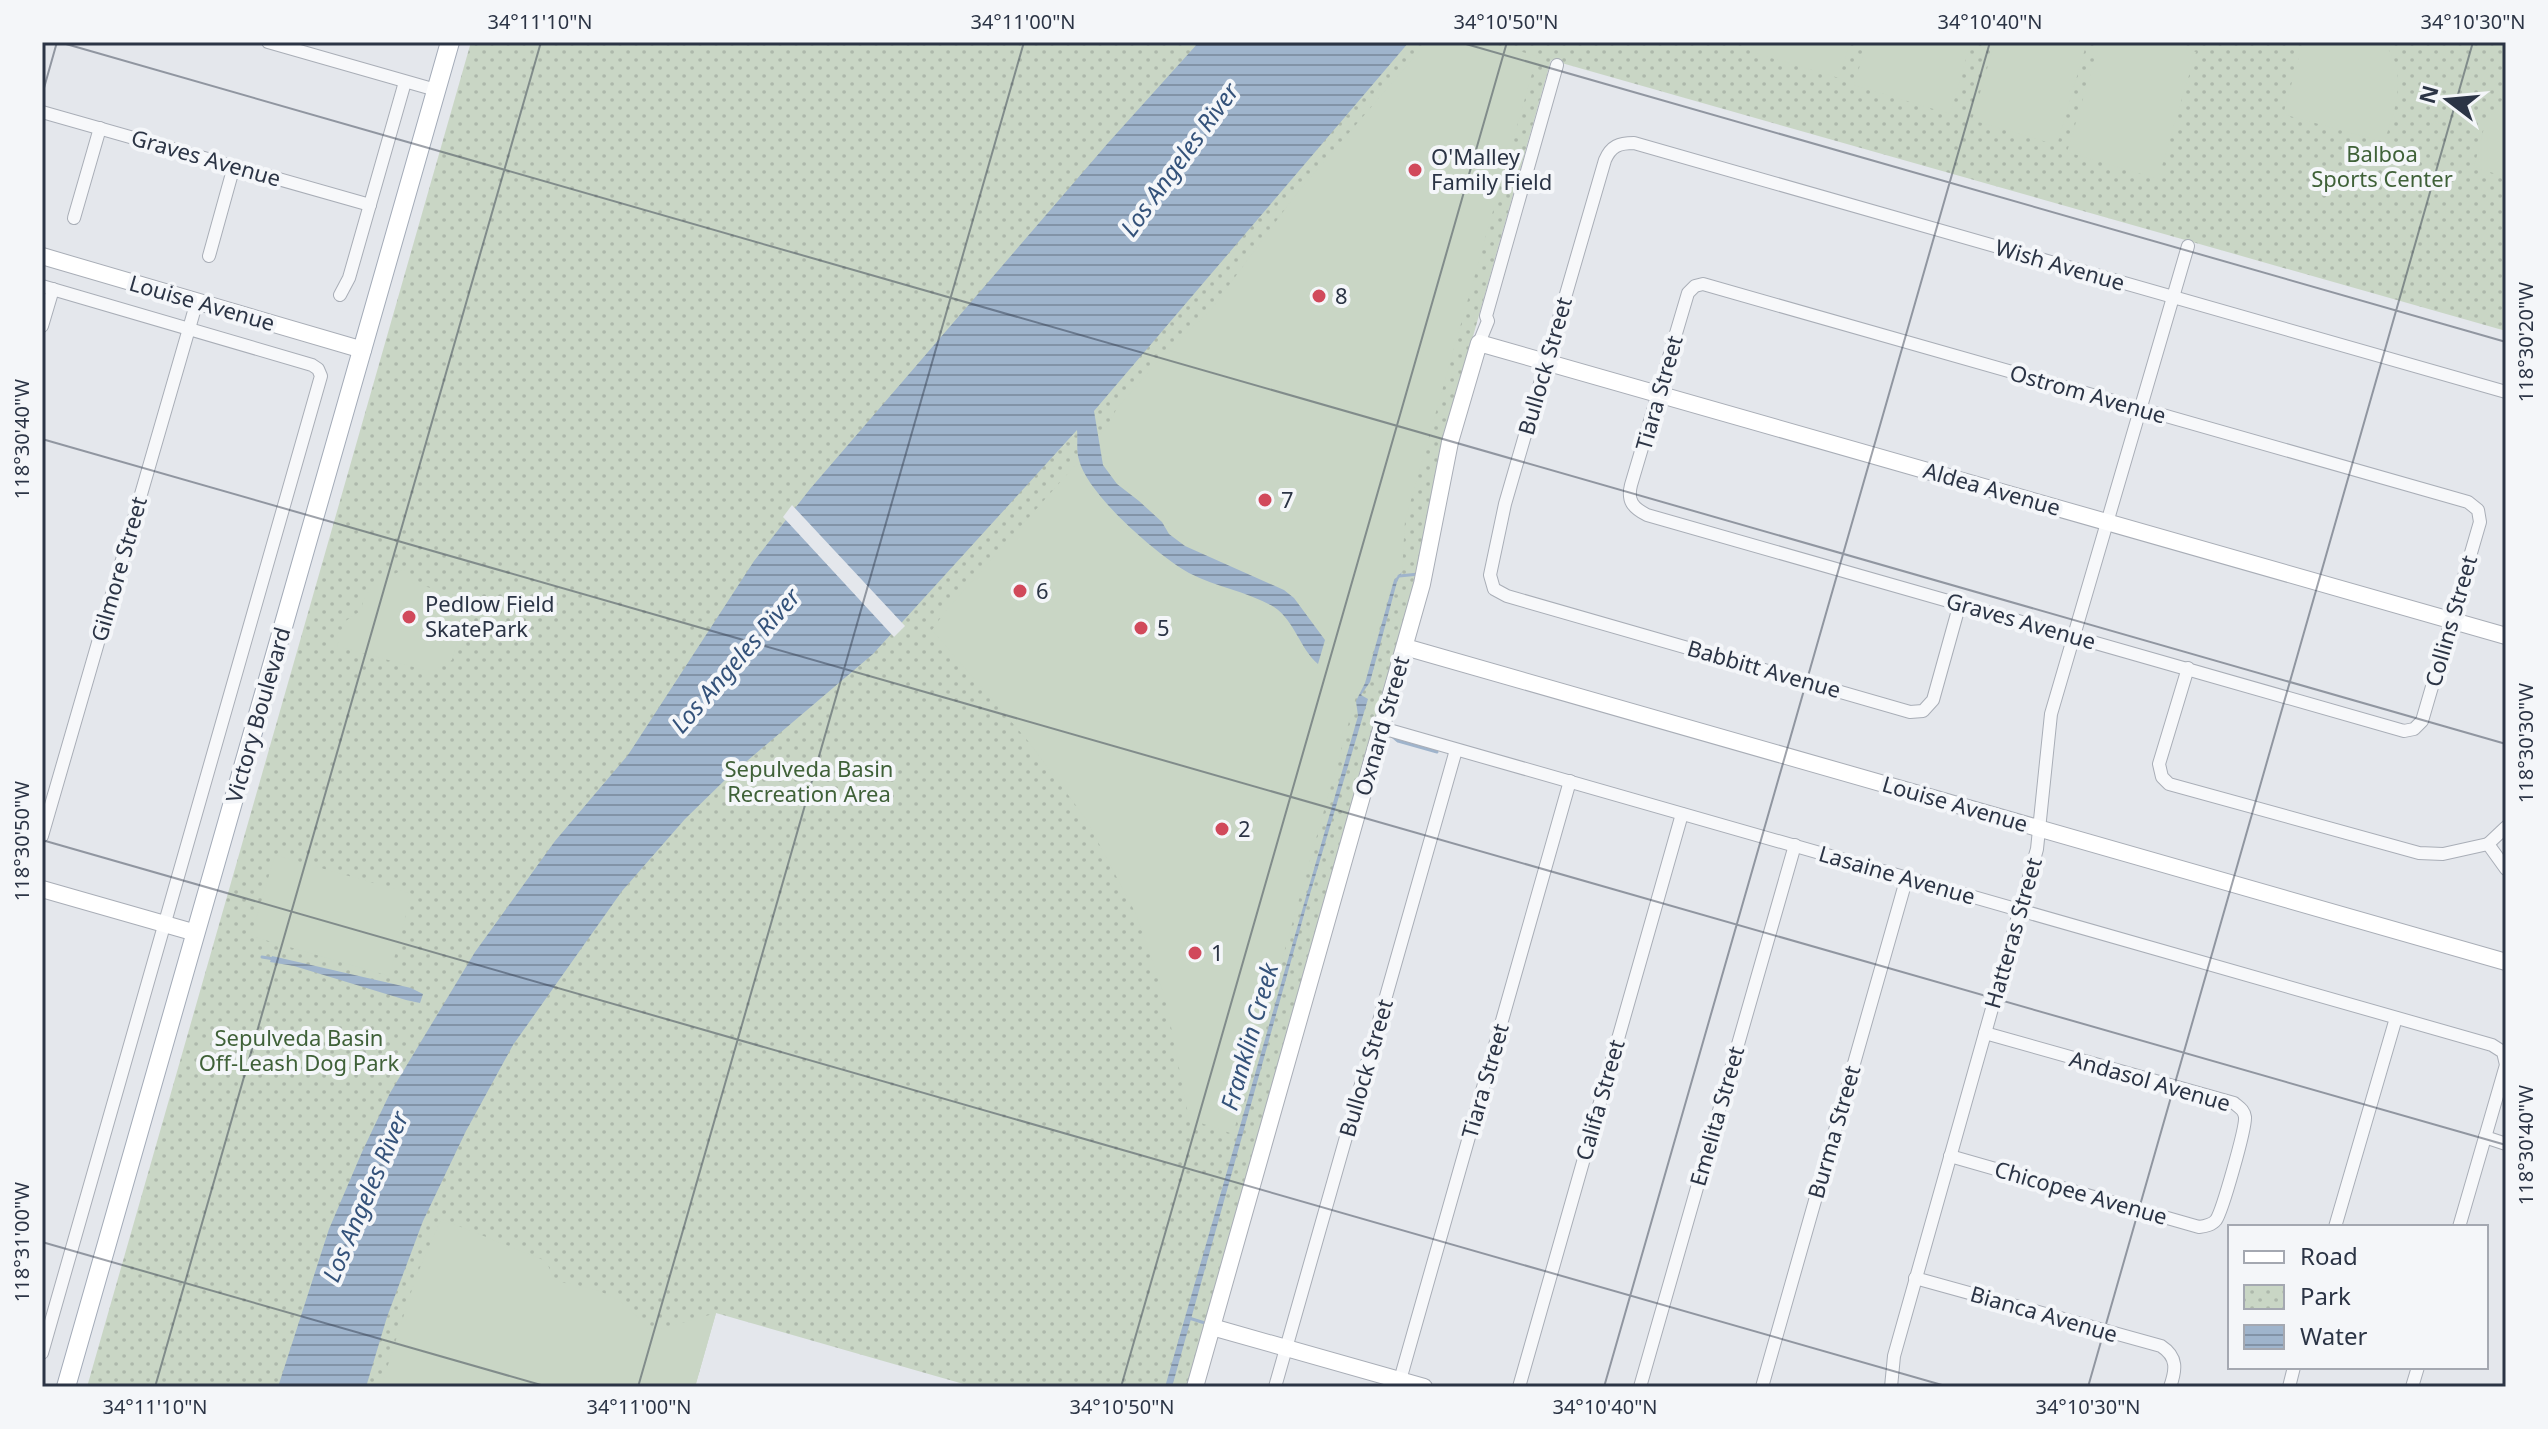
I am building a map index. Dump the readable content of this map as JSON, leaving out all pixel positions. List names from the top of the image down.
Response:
{
  "streets": {
    "main road": [
      "Louise Avenue",
      "Aldea Avenue",
      "Victory Boulevard",
      "Oxnard Street"
    ],
    "street": [
      "Graves Avenue",
      "Wish Avenue",
      "Bullock Street",
      "Tiara Street",
      "Ostrom Avenue",
      "Gilmore Street",
      "Collins Street",
      "Babbitt Avenue",
      "Lasaine Avenue",
      "Hatteras Street",
      "Andasol Avenue",
      "Califa Street",
      "Emelita Street",
      "Burma Street",
      "Chicopee Avenue",
      "Bianca Avenue"
    ]
  },
  "crossings": [
    ["Graves Avenue", "Tiara Street"],
    ["Graves Avenue", "Collins Street"],
    ["Graves Avenue", "Babbitt Avenue"],
    ["Graves Avenue", "Hatteras Street"],
    ["Wish Avenue", "Bullock Street"],
    ["Wish Avenue", "Hatteras Street"],
    ["Louise Avenue", "Gilmore Street"],
    ["Louise Avenue", "Victory Boulevard"],
    ["Louise Avenue", "Oxnard Street"],
    ["Louise Avenue", "Hatteras Street"],
    ["Bullock Street", "Aldea Avenue"],
    ["Bullock Street", "Babbitt Avenue"],
    ["Bullock Street", "Lasaine Avenue"],
    ["Tiara Street", "Ostrom Avenue"],
    ["Tiara Street", "Aldea Avenue"],
    ["Tiara Street", "Lasaine Avenue"],
    ["Ostrom Avenue", "Collins Street"],
    ["Ostrom Avenue", "Hatteras Street"],
    ["Aldea Avenue", "Collins Street"],
    ["Aldea Avenue", "Oxnard Street"],
    ["Aldea Avenue", "Hatteras Street"],
    ["Oxnard Street", "Lasaine Avenue"],
    ["Lasaine Avenue", "Hatteras Street"],
    ["Lasaine Avenue", "Califa Street"],
    ["Lasaine Avenue", "Emelita Street"],
    ["Lasaine Avenue", "Burma Street"],
    ["Hatteras Street", "Andasol Avenue"],
    ["Hatteras Street", "Chicopee Avenue"],
    ["Hatteras Street", "Bianca Avenue"],
    ["Andasol Avenue", "Chicopee Avenue"]
  ],
  "water": ["Los Angeles River", "Franklin Creek"],
  "parks": ["Balboa Sports Center", "Sepulveda Basin Recreation Area", "Sepulveda Basin Off-Leash Dog Park"],
  "places": [
    "O'Malley Family Field",
    "8",
    "7",
    "6",
    "Pedlow Field SkatePark",
    "5",
    "2",
    "1"
  ],
  "legend": ["Road", "Park", "Water"],
  "north": "left",
  "coordinates": [
    "34°11'10\"N",
    "34°11'00\"N",
    "34°10'50\"N",
    "34°10'40\"N",
    "34°10'30\"N",
    "118°30'20\"W",
    "118°30'40\"W",
    "118°30'30\"W",
    "118°30'50\"W",
    "118°31'00\"W"
  ]
}
